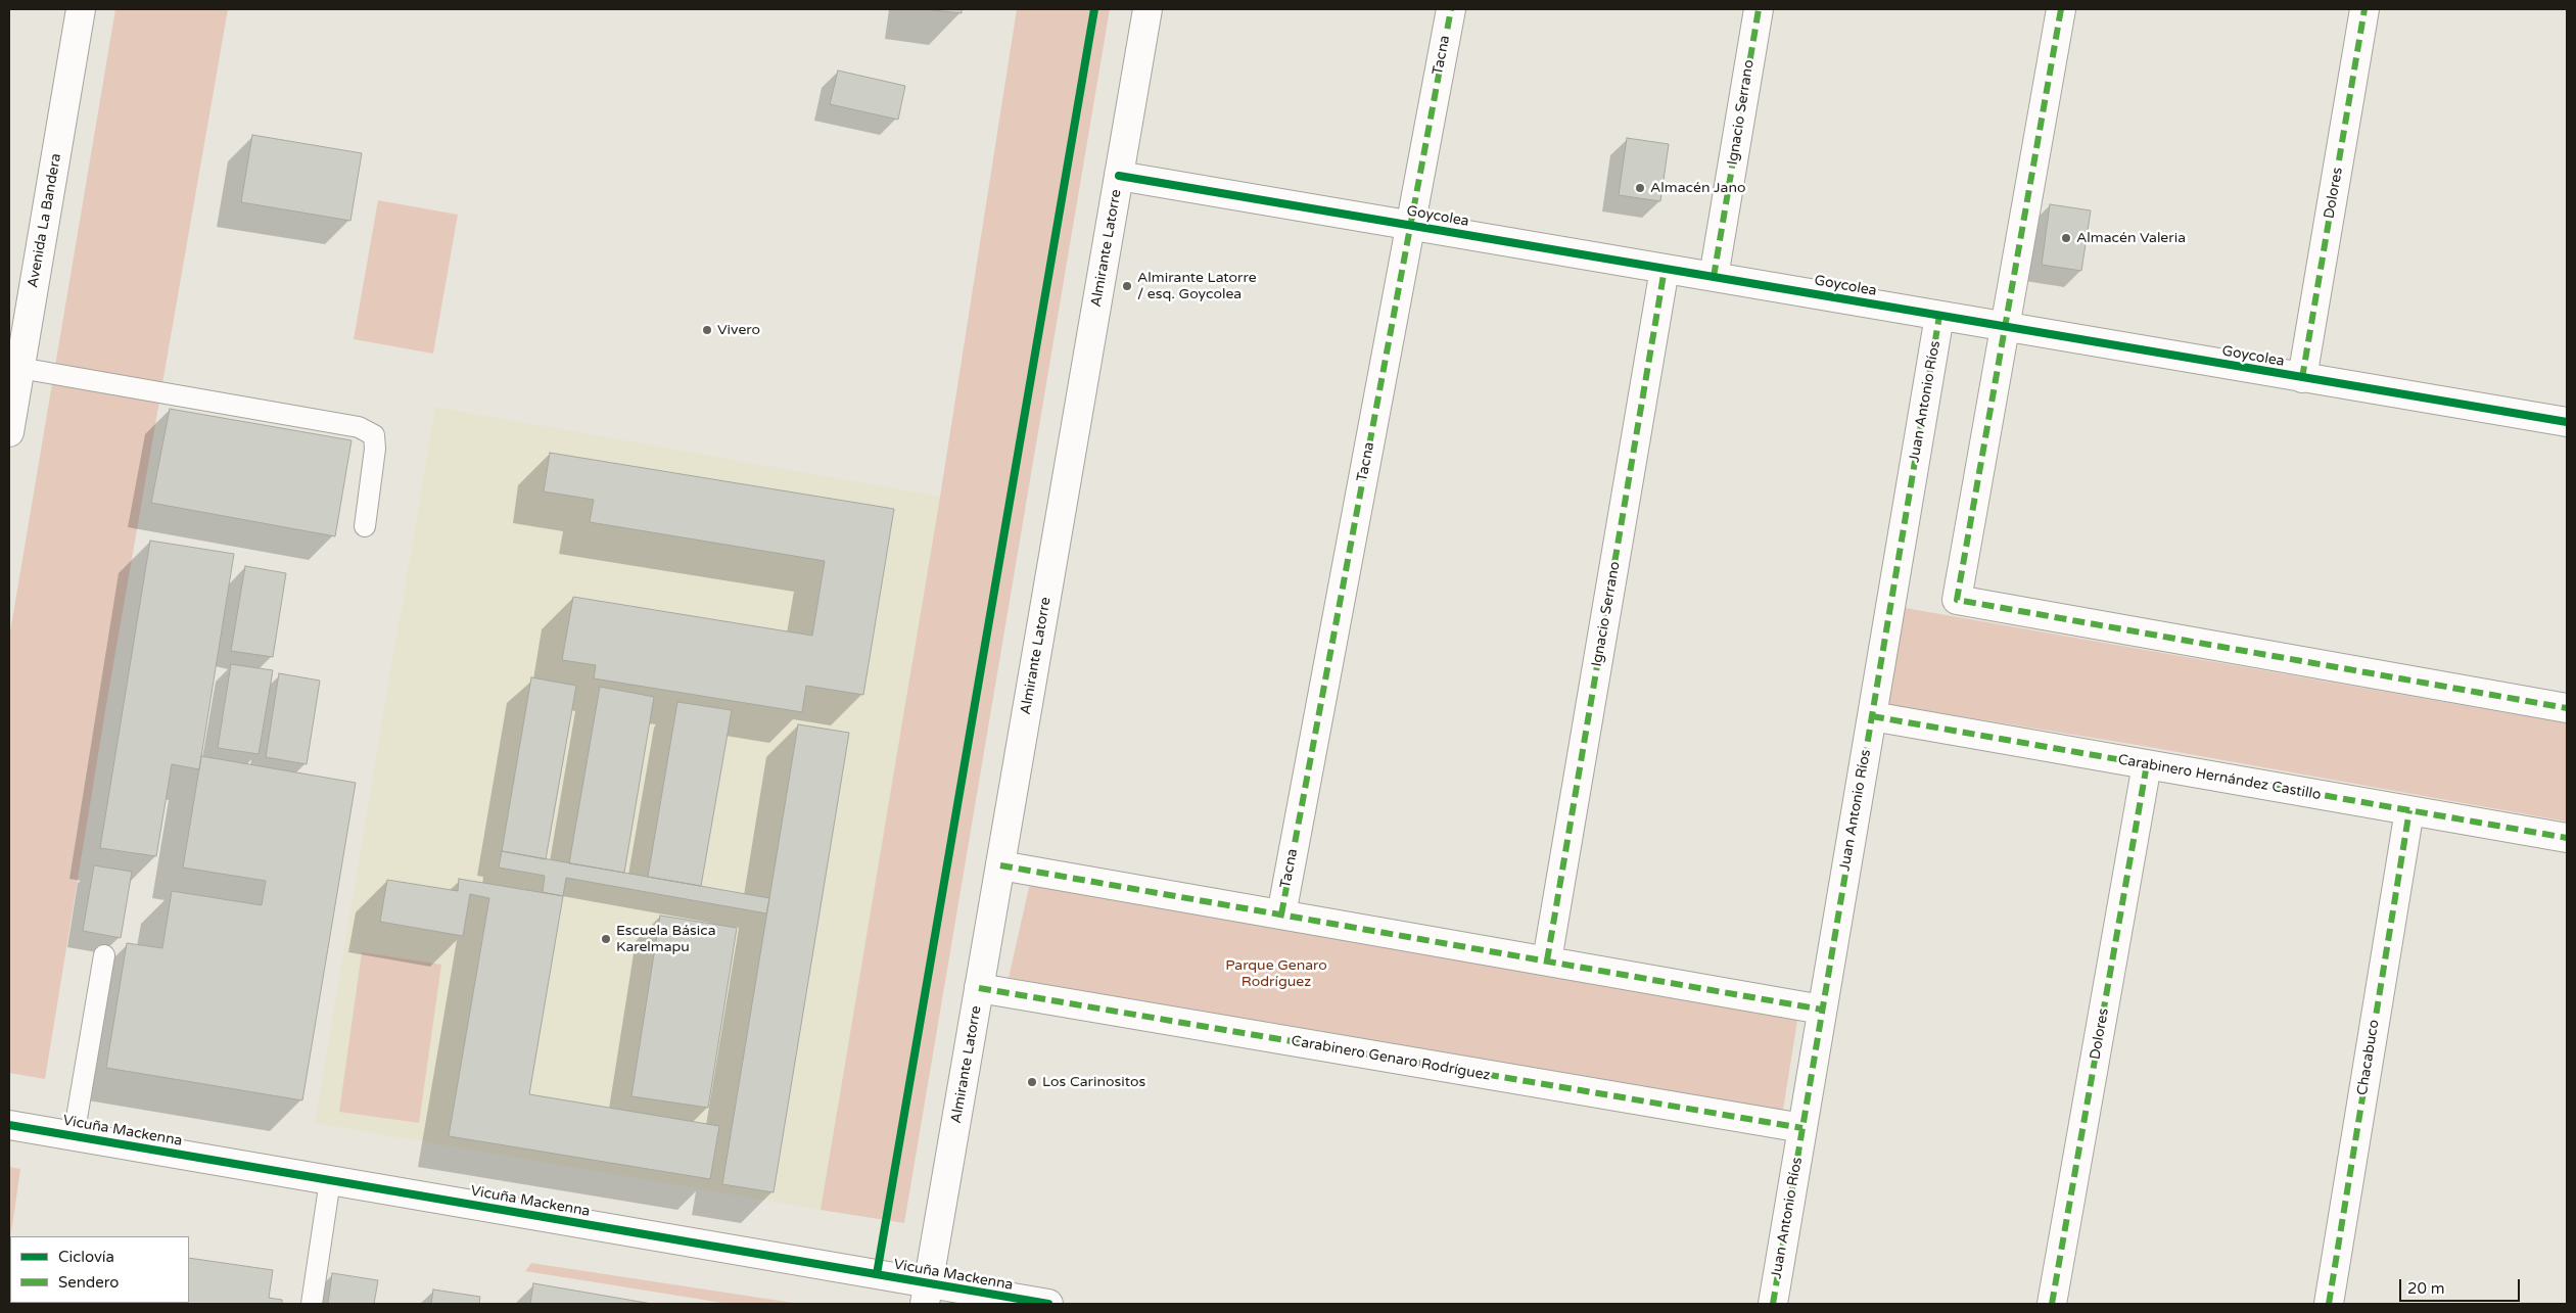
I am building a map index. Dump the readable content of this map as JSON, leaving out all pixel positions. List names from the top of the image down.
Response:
{
  "streets": {
    "street": [
      "Tacna",
      "Ignacio Serrano",
      "Dolores",
      "Goycolea",
      "Avenida La Bandera",
      "Almirante Latorre",
      "Juan Antonio Ríos",
      "Carabinero Hernández Castillo",
      "Chacabuco",
      "Carabinero Genaro Rodríguez",
      "Vicuña Mackenna"
    ]
  },
  "crossings": [
    ["Tacna", "Goycolea"],
    ["Ignacio Serrano", "Goycolea"],
    ["Dolores", "Goycolea"],
    ["Dolores", "Carabinero Hernández Castillo"],
    ["Goycolea", "Almirante Latorre"],
    ["Goycolea", "Juan Antonio Ríos"],
    ["Almirante Latorre", "Carabinero Genaro Rodríguez"],
    ["Almirante Latorre", "Vicuña Mackenna"],
    ["Juan Antonio Ríos", "Carabinero Hernández Castillo"],
    ["Juan Antonio Ríos", "Carabinero Genaro Rodríguez"],
    ["Carabinero Hernández Castillo", "Chacabuco"]
  ],
  "parks": ["Parque Genaro Rodríguez"],
  "places": [
    "Almacén Jano",
    "Almacén Valeria",
    "Almirante Latorre / esq. Goycolea",
    "Vivero",
    "Escuela Básica Karelmapu",
    "Los Carinositos"
  ],
  "legend": ["Ciclovía", "Sendero"],
  "scale_bar": "20 m"
}
